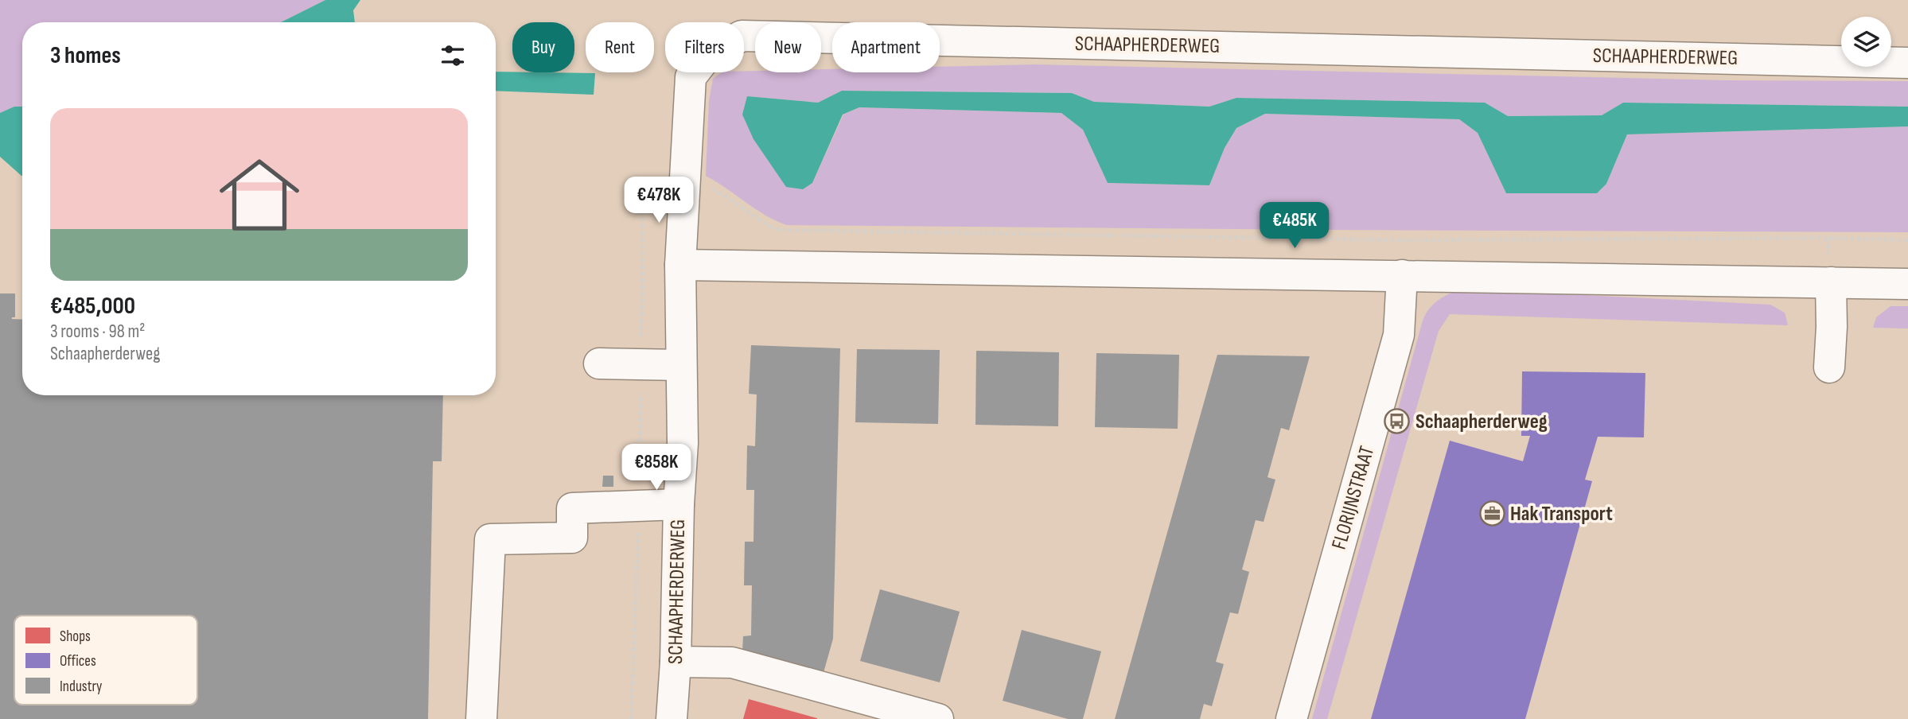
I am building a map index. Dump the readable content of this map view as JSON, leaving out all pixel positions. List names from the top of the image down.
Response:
{
  "streets": {
    "street": ["SCHAAPHERDERWEG", "FLORIJNSTRAAT"]
  },
  "places": {
    "bus stop": ["Schaapherderweg"],
    "office": ["Hak Transport"]
  },
  "legend": ["Shops", "Offices", "Industry"],
  "page": {
    "chip": [
      "Buy",
      "Rent",
      "Filters",
      "New",
      "Apartment"
    ],
    "heading": "3 homes",
    "list": [
      {
        "name": "€485,000",
        "note": "3 rooms · 98 m² · Schaapherderweg"
      }
    ],
    "price": ["€478K", "€485K", "€858K"]
  }
}
